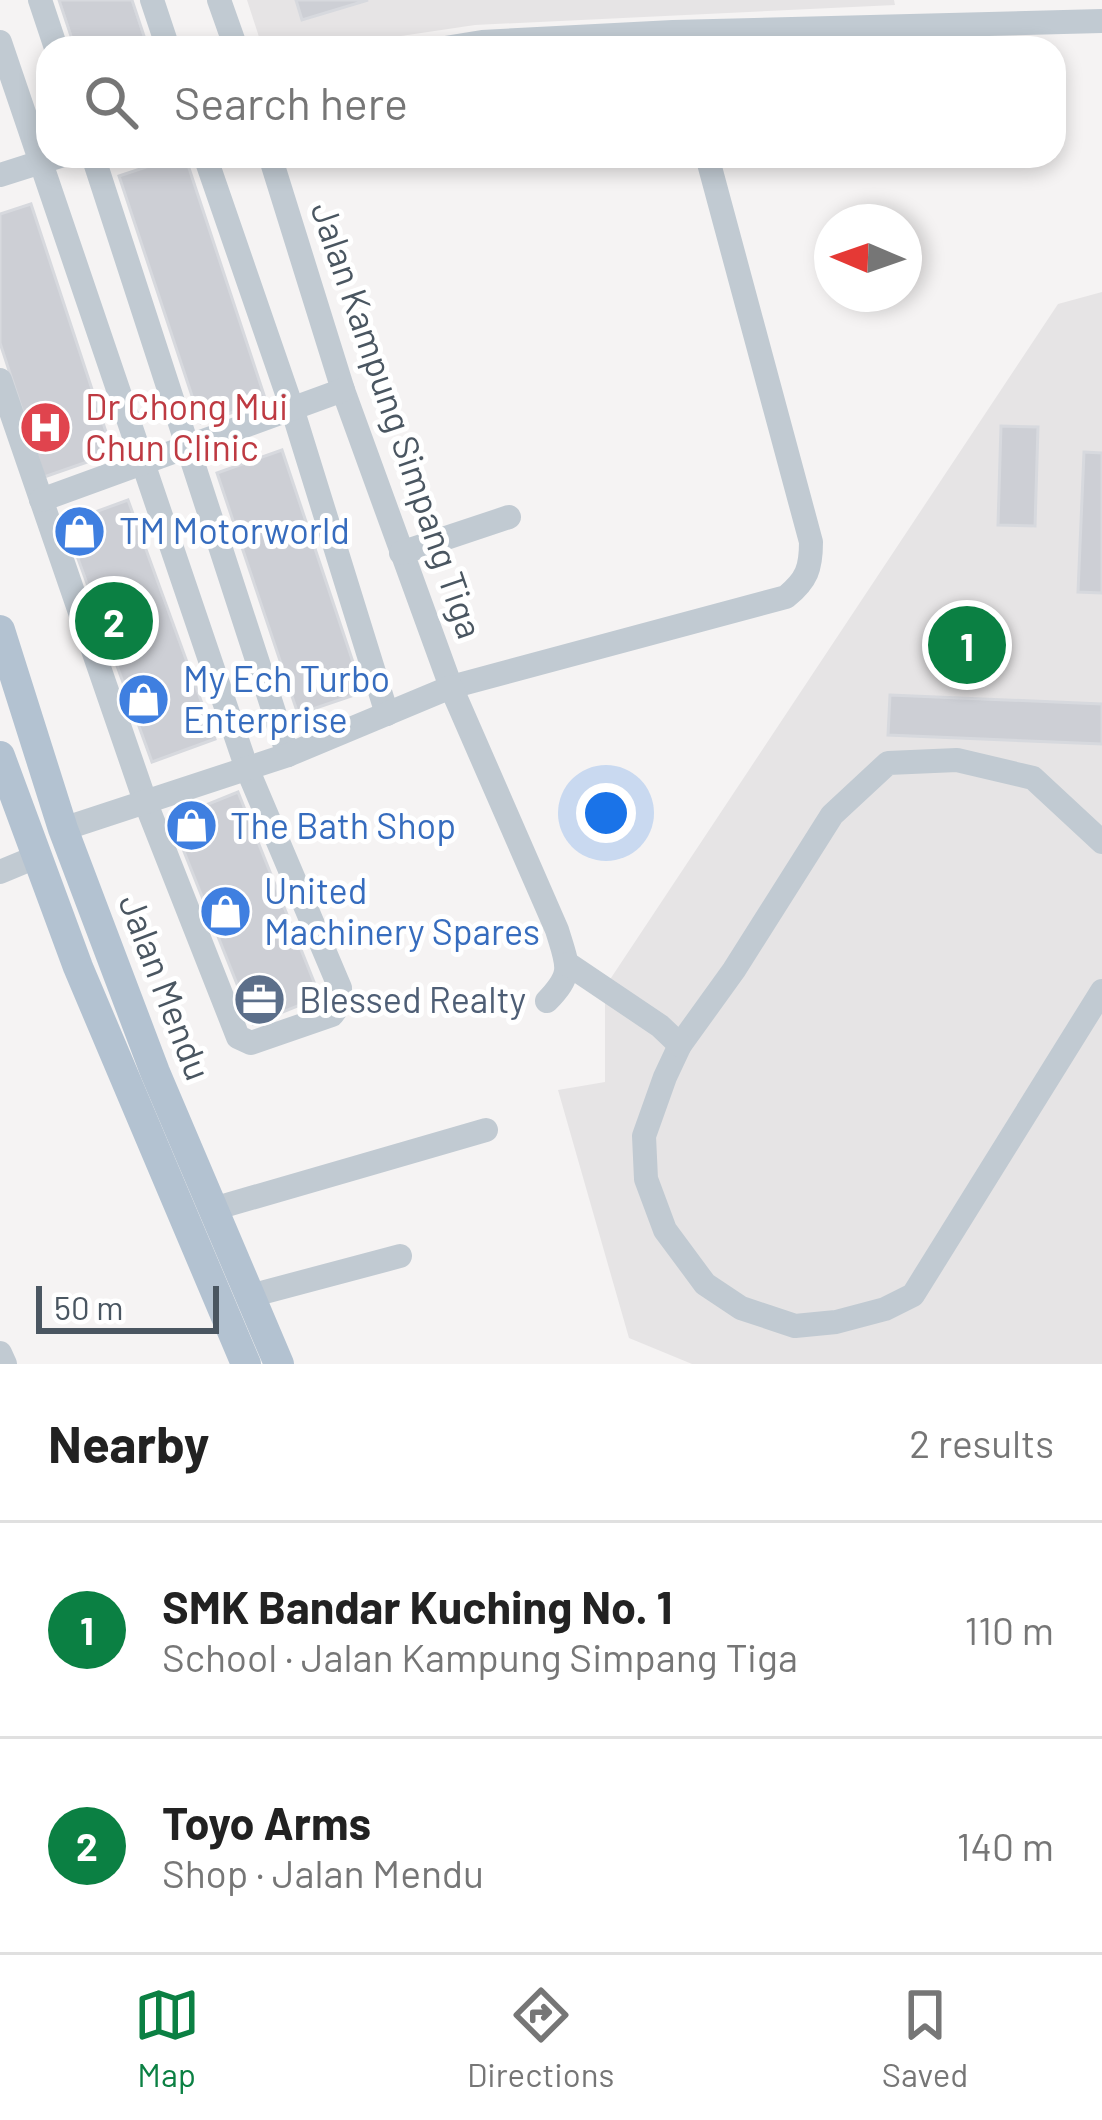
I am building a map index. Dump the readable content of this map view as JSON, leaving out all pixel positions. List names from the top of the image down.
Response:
{
  "streets": {
    "main road": ["Jalan Mendu"],
    "street": ["Jalan Kampung Simpang Tiga"]
  },
  "places": {
    "hospital": ["Dr Chong Mui Chun Clinic"],
    "shop": [
      "TM Motorworld",
      "My Ech Turbo Enterprise",
      "The Bath Shop",
      "United Machinery Spares"
    ],
    "office": ["Blessed Realty"]
  },
  "scale_bar": "50 m",
  "north": "left",
  "page": {
    "search": "Search here",
    "pins": ["2", "1"],
    "scale": "50 m",
    "heading": ["Nearby", "2 results"],
    "list": [
      {
        "mark": "1",
        "name": "SMK Bandar Kuching No. 1",
        "note": "School · Jalan Kampung Simpang Tiga",
        "value": "110 m"
      },
      {
        "mark": "2",
        "name": "Toyo Arms",
        "note": "Shop · Jalan Mendu",
        "value": "140 m"
      }
    ],
    "nav": ["Map", "Directions", "Saved"]
  }
}
